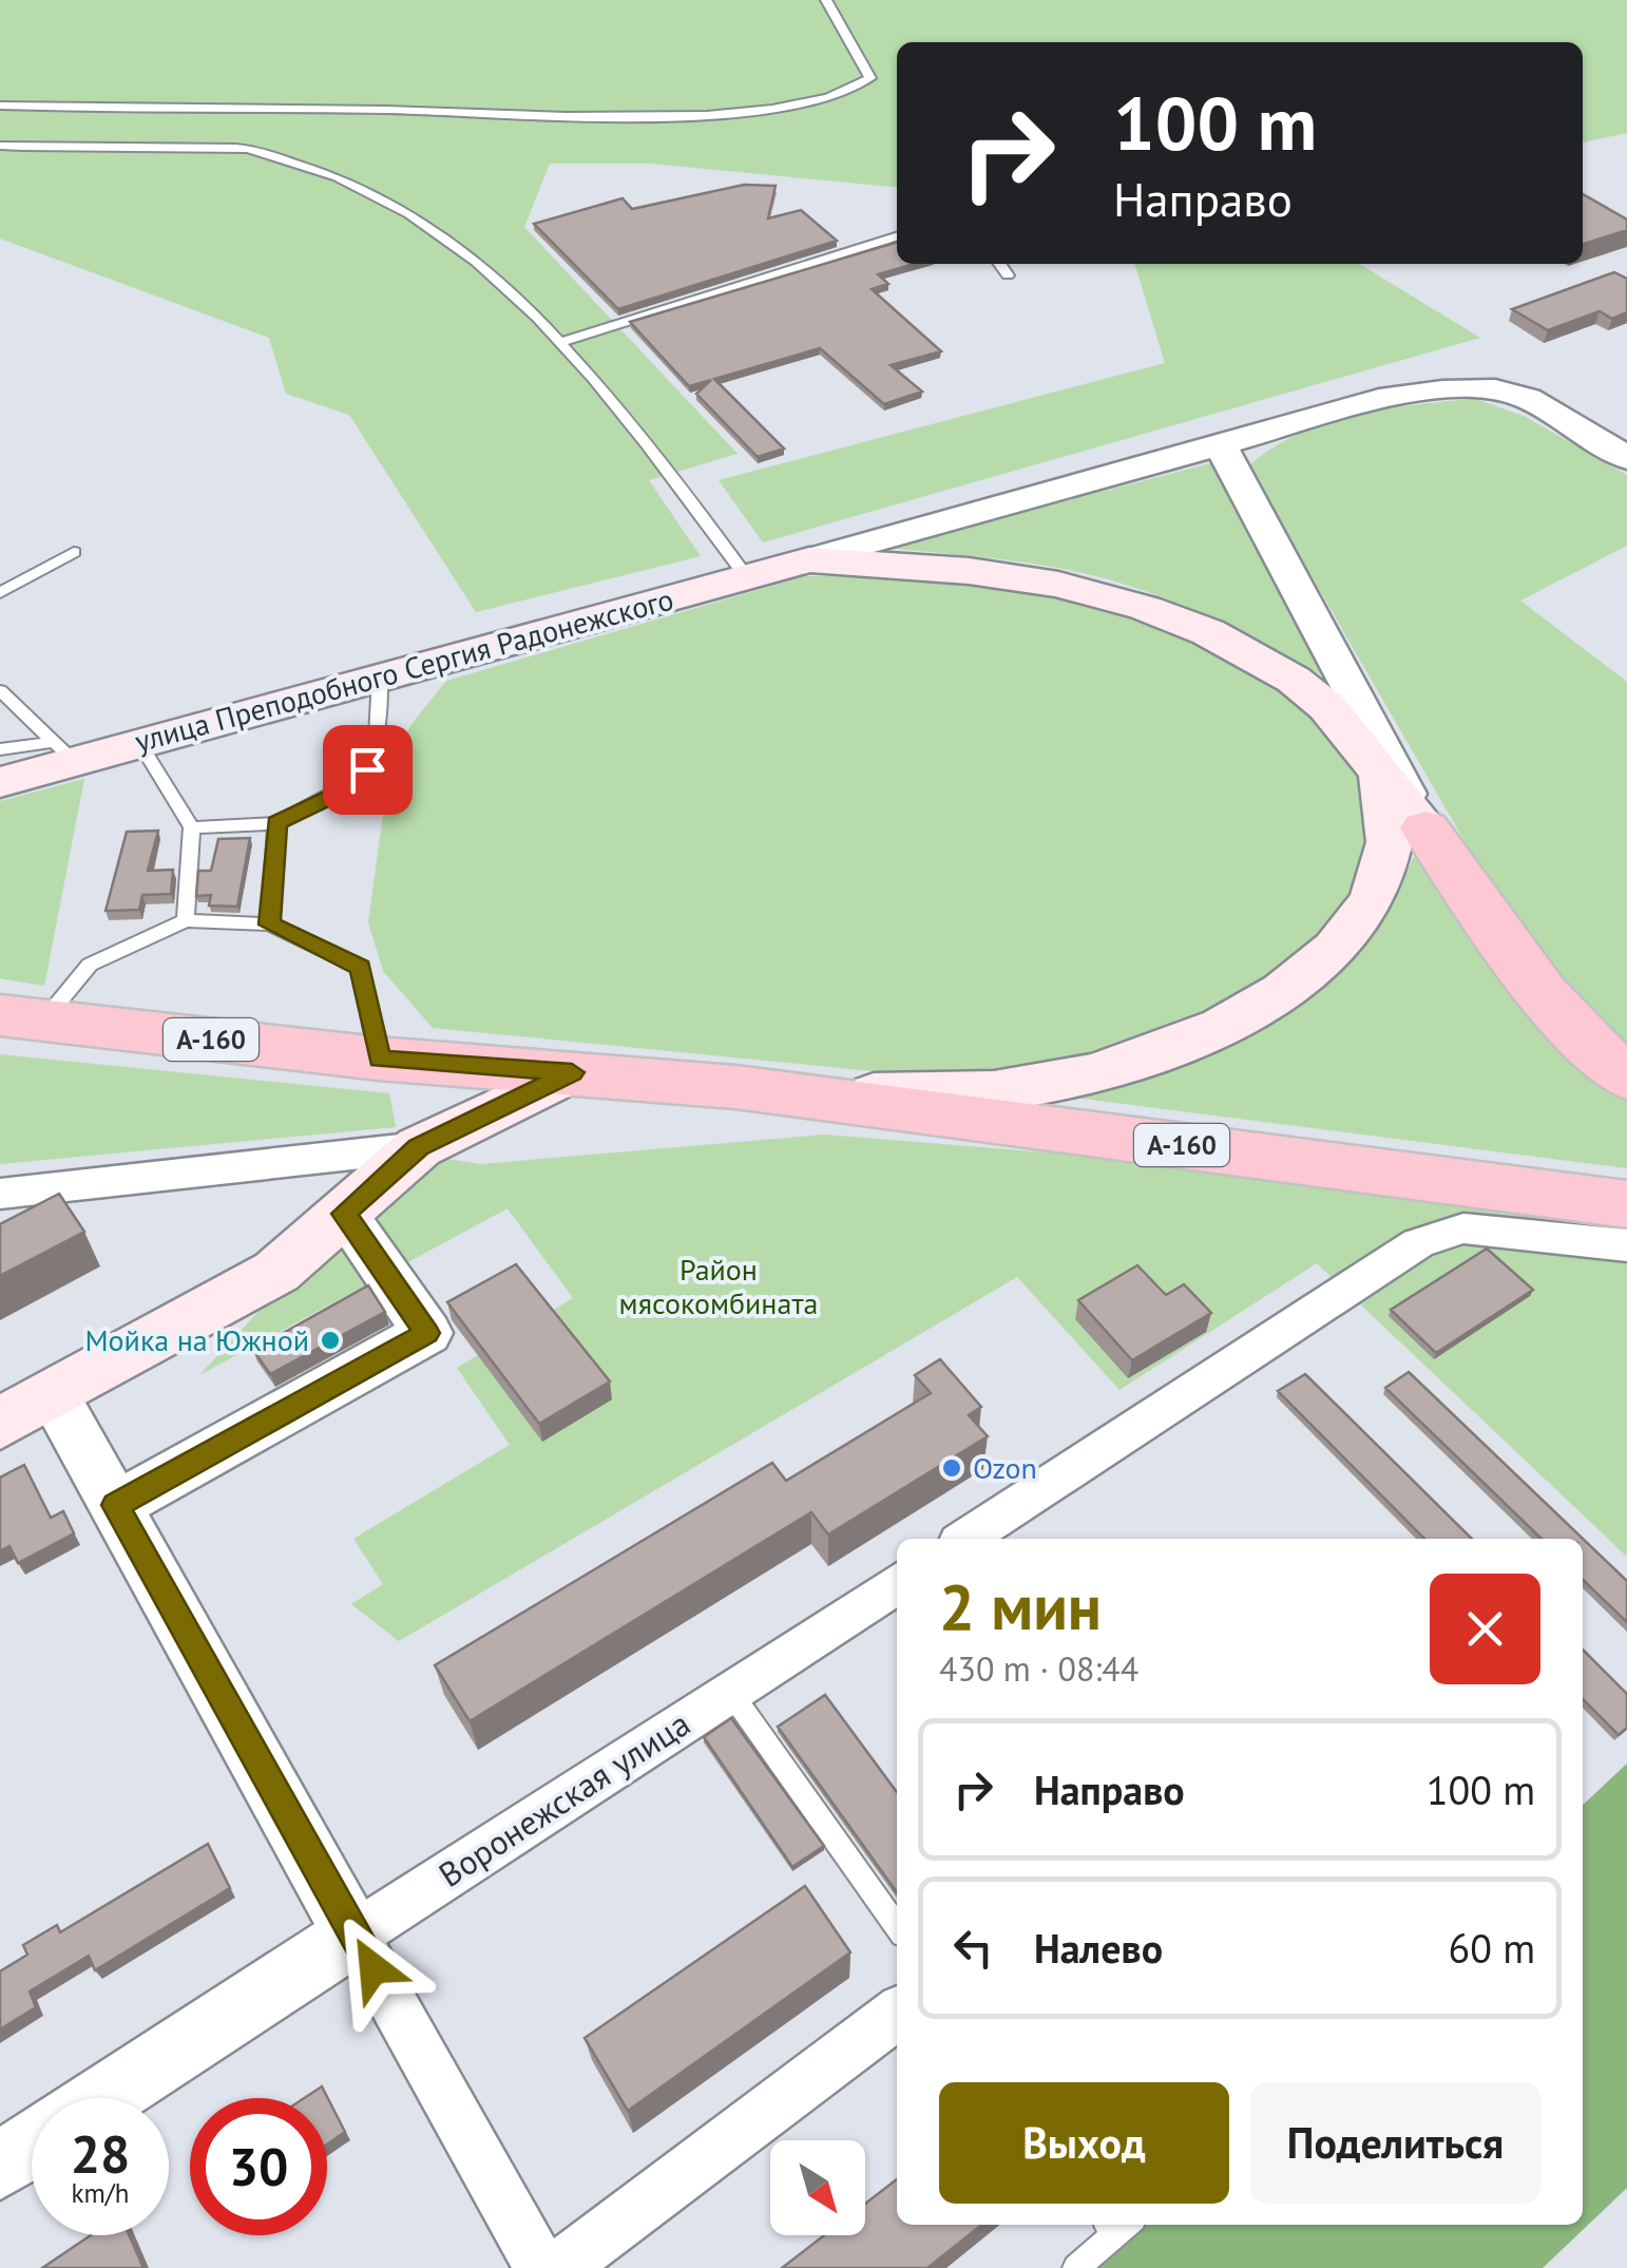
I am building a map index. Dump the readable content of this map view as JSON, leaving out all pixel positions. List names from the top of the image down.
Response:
{
  "streets": {
    "highway": ["А-160"],
    "main road": ["улица Преподобного Сергия Радонежского"],
    "street": ["Воронежская улица"]
  },
  "parks": ["Район мясокомбината"],
  "places": ["Мойка на Южной", "Ozon"],
  "north": "bottom right",
  "page": {
    "turn": ["100 m", "Направо"],
    "heading": ["2 мин", "430 m · 08:44"],
    "list": [
      {
        "name": "Направо",
        "value": "100 m"
      },
      {
        "name": "Налево",
        "value": "60 m"
      }
    ],
    "buttons": ["Выход", "Поделиться"],
    "speed": "28 km/h",
    "limit": "30"
  }
}
